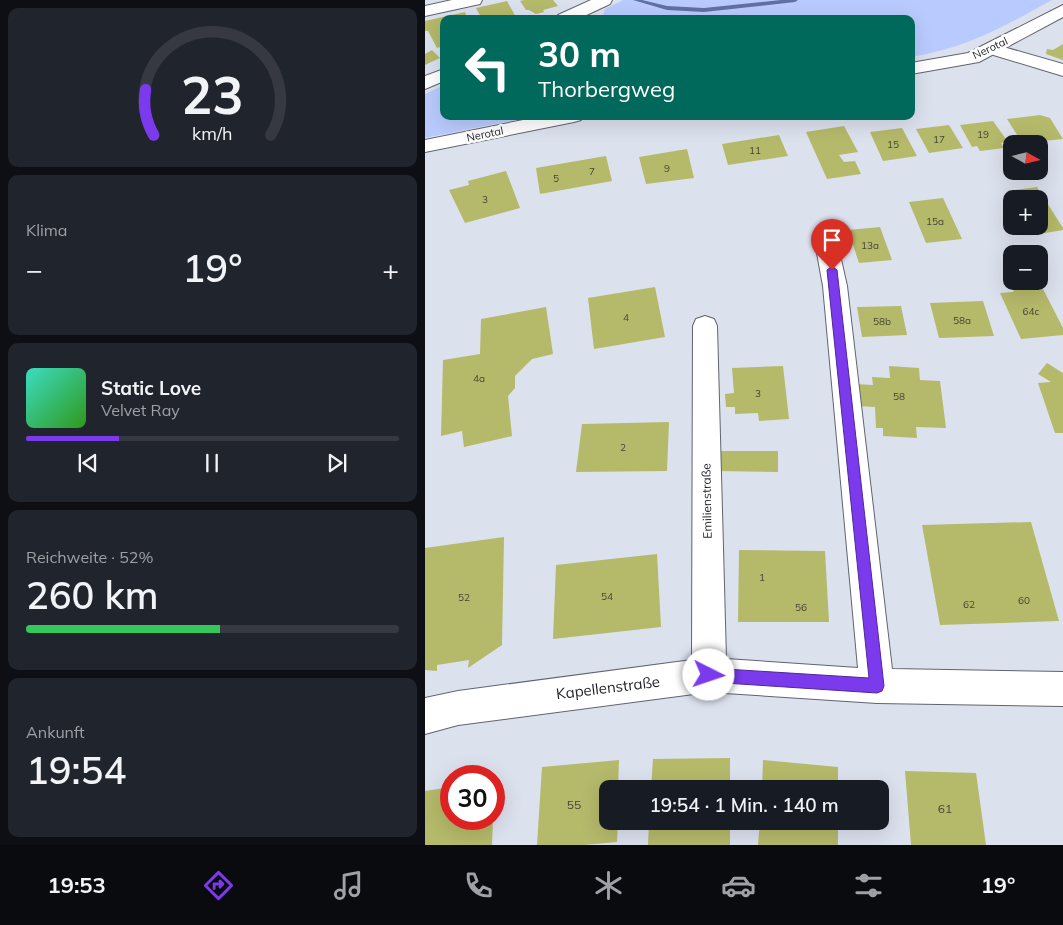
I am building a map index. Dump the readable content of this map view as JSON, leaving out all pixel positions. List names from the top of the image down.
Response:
{
  "streets": {
    "street": ["Nerotal", "Emilienstraße", "Kapellenstraße"]
  },
  "crossings": [
    ["Emilienstraße", "Kapellenstraße"]
  ],
  "house_numbers": [
    "19",
    "17",
    "15",
    "11",
    "9",
    "7",
    "5",
    "3",
    "15a",
    "13a",
    "64c",
    "4",
    "58a",
    "58b",
    "4a",
    "3",
    "58",
    "2",
    "1",
    "54",
    "52",
    "60",
    "62",
    "56",
    "55",
    "61"
  ],
  "north": "right",
  "page": {
    "turn": ["30 m", "Thorbergweg"],
    "map_buttons": ["+", "−"],
    "tile": [
      "Klima",
      ["Reichweite · 52%", "260 km"],
      ["Ankunft", "19:54"]
    ],
    "heat": ["−", "19°", "+"],
    "song": ["Static Love", "Velvet Ray"],
    "limit": "30",
    "trip": "19:54 · 1 Min. · 140 m",
    "tabs": ["19:53", "19°"],
    "gauge": ["23", "km/h"]
  }
}
